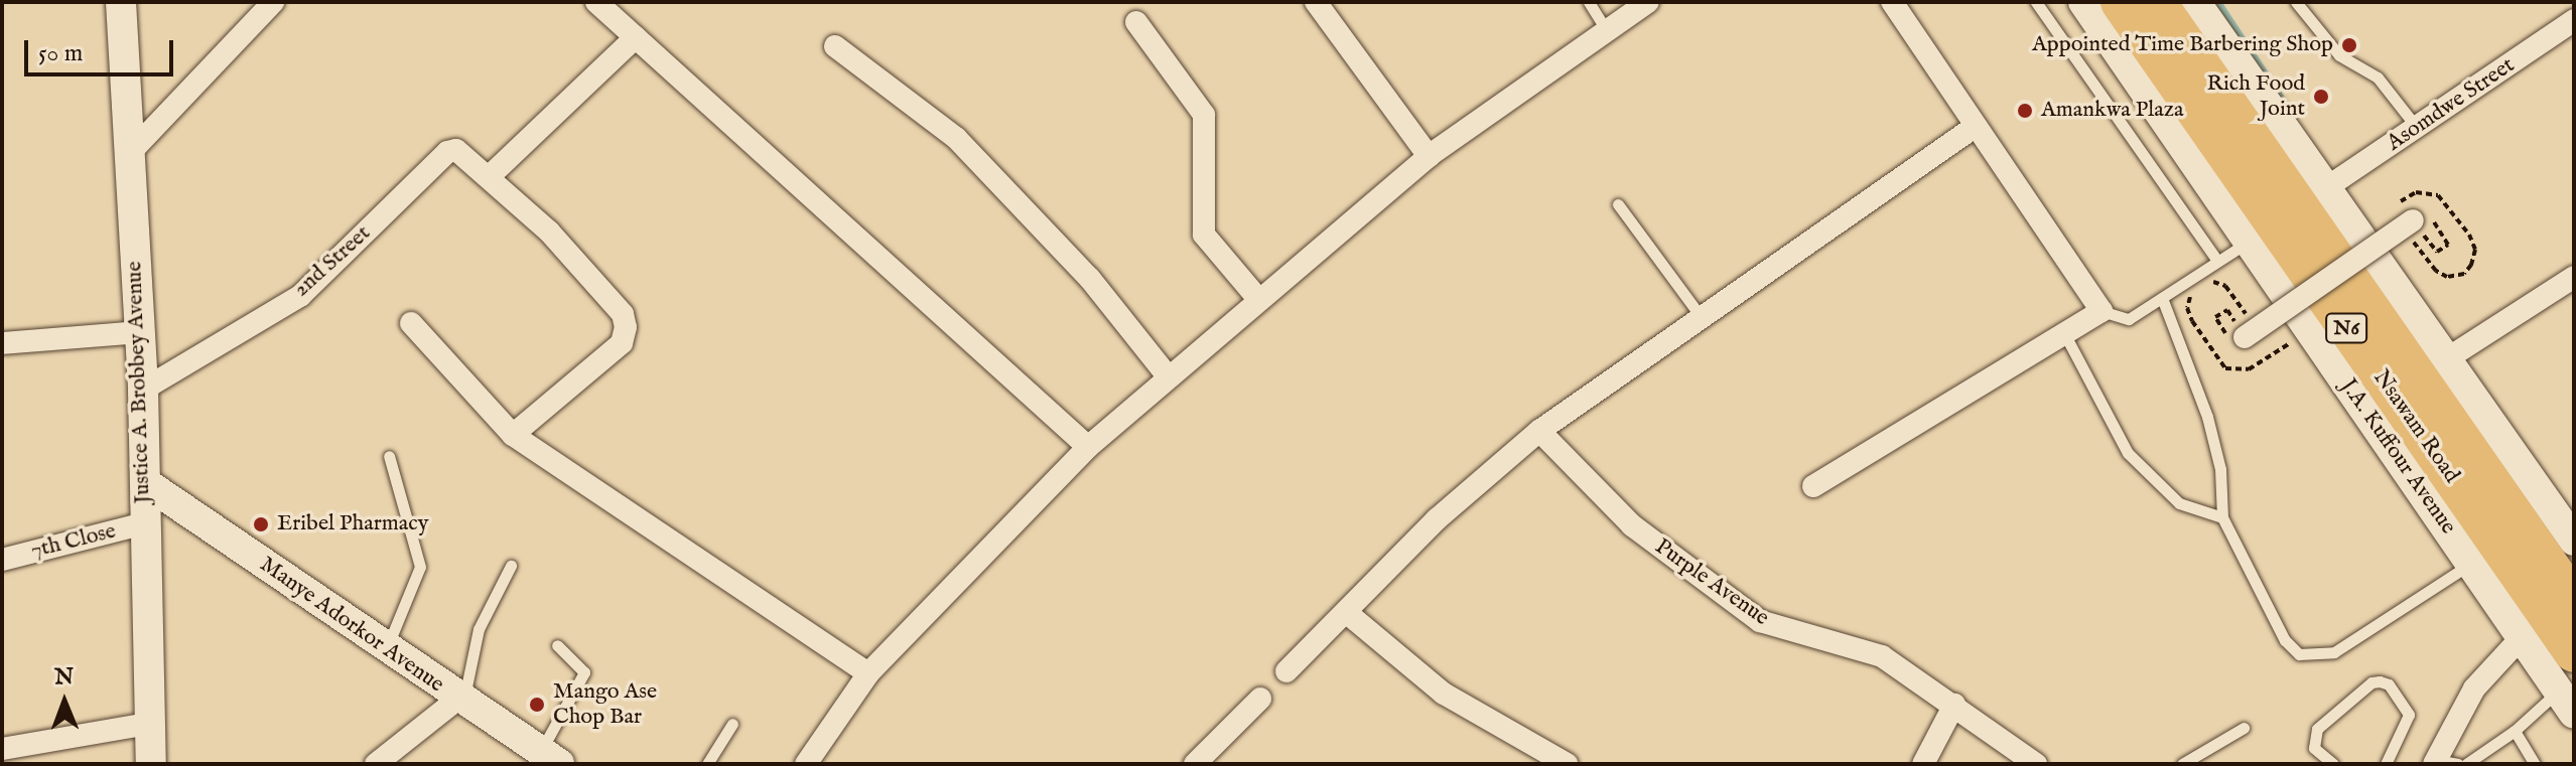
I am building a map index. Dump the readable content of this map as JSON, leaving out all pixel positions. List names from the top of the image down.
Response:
{
  "streets": {
    "highway": ["N6", "Nsawam Road"],
    "main road": ["Justice A. Brobbey Avenue", "J.A. Kuffour Avenue", "Manye Adorkor Avenue"],
    "street": [
      "Asomdwe Street",
      "2nd Street",
      "7th Close",
      "Purple Avenue"
    ]
  },
  "crossings": [
    ["2nd Street", "Justice A. Brobbey Avenue"],
    ["Justice A. Brobbey Avenue", "7th Close"],
    ["Justice A. Brobbey Avenue", "Manye Adorkor Avenue"]
  ],
  "places": [
    "Appointed Time Barbering Shop",
    "Rich Food Joint",
    "Amankwa Plaza",
    "Eribel Pharmacy",
    "Mango Ase Chop Bar"
  ],
  "scale_bar": "50 m",
  "north": "top"
}
